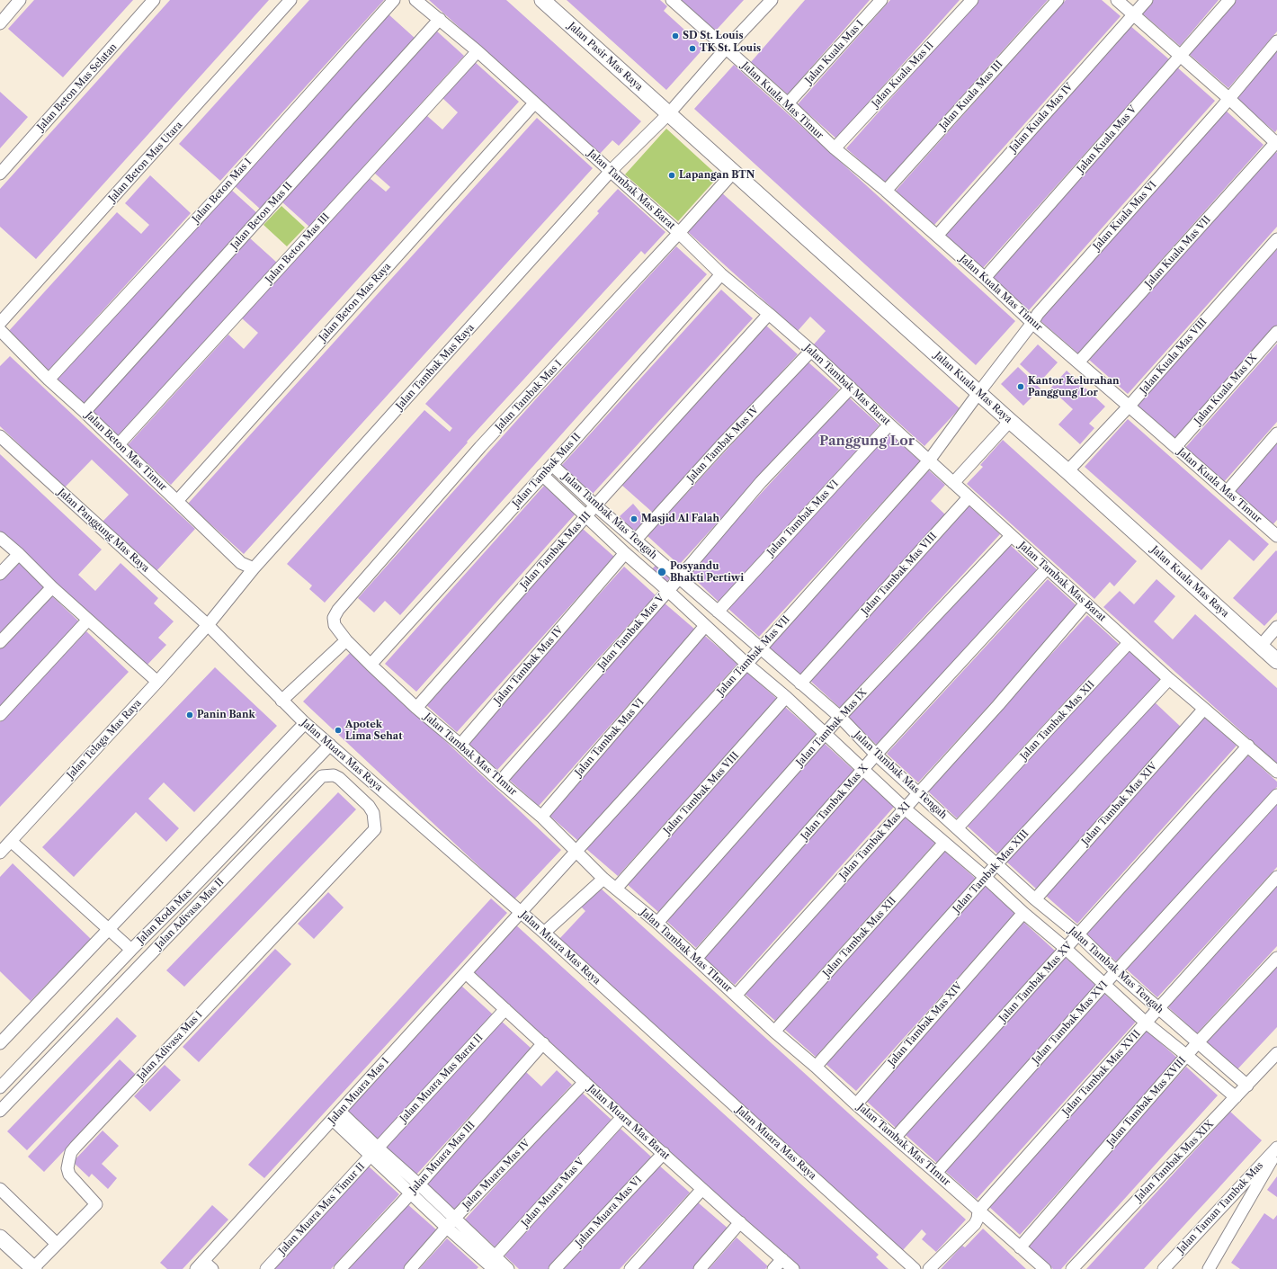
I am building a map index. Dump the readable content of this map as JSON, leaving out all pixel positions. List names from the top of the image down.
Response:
{
  "streets": {
    "street": [
      "Jalan Kuala Mas I",
      "Jalan Pasir Mas Raya",
      "Jalan Kuala Mas II",
      "Jalan Beton Mas Selatan",
      "Jalan Kuala Mas III",
      "Jalan Kuala Mas Timur",
      "Jalan Kuala Mas IV",
      "Jalan Kuala Mas V",
      "Jalan Beton Mas Utara",
      "Jalan Tambak Mas Barat",
      "Jalan Beton Mas I",
      "Jalan Beton Mas II",
      "Jalan Kuala Mas VI",
      "Jalan Beton Mas III",
      "Jalan Kuala Mas VII",
      "Jalan Beton Mas Raya",
      "Jalan Kuala Mas VIII",
      "Jalan Tambak Mas Raya",
      "Jalan Kuala Mas Raya",
      "Jalan Kuala Mas IX",
      "Jalan Tambak Mas I",
      "Jalan Tambak Mas IV",
      "Jalan Beton Mas Timur",
      "Jalan Tambak Mas II",
      "Jalan Tambak Mas Tengah",
      "Jalan Tambak Mas VI",
      "Jalan Panggung Mas Raya",
      "Jalan Tambak Mas III",
      "Jalan Tambak Mas VIII",
      "Jalan Tambak Mas V",
      "Jalan Tambak Mas VII",
      "Jalan Tambak Mas XII",
      "Jalan Tambak Mas IX",
      "Jalan Telaga Mas Raya",
      "Jalan Tambak Mas TImur",
      "Jalan Muara Mas Raya",
      "Jalan Tambak Mas X",
      "Jalan Tambak Mas XIV",
      "Jalan Tambak Mas XI",
      "Jalan Tambak Mas XIII",
      "Jalan Adivasa Mas II",
      "Jalan Roda Mas",
      "Jalan Tambak Mas XV",
      "Jalan Tambak Mas XVI",
      "Jalan Adivasa Mas I",
      "Jalan Tambak Mas XVII",
      "Jalan Muara Mas Barat II",
      "Jalan Muara Mas I",
      "Jalan Tambak Mas XVIII",
      "Jalan Muara Mas Barat",
      "Jalan Muara Mas III",
      "Jalan Tambak Mas XIX",
      "Jalan Muara Mas IV",
      "Jalan Muara Mas V",
      "Jalan Taman Tambak Mas",
      "Jalan Muara Mas Timur II",
      "Jalan Muara Mas VI"
    ]
  },
  "crossings": [
    ["Jalan Kuala Mas I", "Jalan Kuala Mas Timur"],
    ["Jalan Pasir Mas Raya", "Jalan Tambak Mas Raya"],
    ["Jalan Pasir Mas Raya", "Jalan Kuala Mas Raya"],
    ["Jalan Kuala Mas II", "Jalan Kuala Mas Timur"],
    ["Jalan Kuala Mas III", "Jalan Kuala Mas Timur"],
    ["Jalan Kuala Mas Timur", "Jalan Kuala Mas IV"],
    ["Jalan Kuala Mas Timur", "Jalan Kuala Mas V"],
    ["Jalan Kuala Mas Timur", "Jalan Kuala Mas VI"],
    ["Jalan Kuala Mas Timur", "Jalan Kuala Mas VII"],
    ["Jalan Kuala Mas Timur", "Jalan Kuala Mas VIII"],
    ["Jalan Kuala Mas Timur", "Jalan Tambak Mas Raya"],
    ["Jalan Kuala Mas Timur", "Jalan Kuala Mas IX"],
    ["Jalan Tambak Mas Barat", "Jalan Beton Mas II"],
    ["Jalan Tambak Mas Barat", "Jalan Beton Mas III"],
    ["Jalan Tambak Mas Barat", "Jalan Beton Mas Raya"],
    ["Jalan Tambak Mas Barat", "Jalan Tambak Mas Raya"],
    ["Jalan Tambak Mas Barat", "Jalan Tambak Mas I"],
    ["Jalan Tambak Mas Barat", "Jalan Tambak Mas IV"],
    ["Jalan Tambak Mas Barat", "Jalan Tambak Mas II"],
    ["Jalan Tambak Mas Barat", "Jalan Tambak Mas VI"],
    ["Jalan Tambak Mas Barat", "Jalan Tambak Mas III"],
    ["Jalan Tambak Mas Barat", "Jalan Tambak Mas VIII"],
    ["Jalan Tambak Mas Barat", "Jalan Tambak Mas V"],
    ["Jalan Tambak Mas Barat", "Jalan Tambak Mas VII"],
    ["Jalan Tambak Mas Barat", "Jalan Tambak Mas XII"],
    ["Jalan Tambak Mas Barat", "Jalan Tambak Mas IX"],
    ["Jalan Tambak Mas Barat", "Jalan Tambak Mas X"],
    ["Jalan Tambak Mas Barat", "Jalan Tambak Mas XIV"],
    ["Jalan Tambak Mas Barat", "Jalan Tambak Mas XI"],
    ["Jalan Tambak Mas Barat", "Jalan Tambak Mas XIII"],
    ["Jalan Tambak Mas Barat", "Jalan Tambak Mas XV"],
    ["Jalan Beton Mas I", "Jalan Beton Mas Timur"],
    ["Jalan Beton Mas II", "Jalan Beton Mas Timur"],
    ["Jalan Kuala Mas VI", "Jalan Kuala Mas Raya"],
    ["Jalan Kuala Mas VI", "Jalan Tambak Mas VII"],
    ["Jalan Beton Mas III", "Jalan Beton Mas Timur"],
    ["Jalan Beton Mas Raya", "Jalan Beton Mas Timur"],
    ["Jalan Kuala Mas VIII", "Jalan Kuala Mas Raya"],
    ["Jalan Tambak Mas Raya", "Jalan Kuala Mas Raya"],
    ["Jalan Tambak Mas Raya", "Jalan Beton Mas Timur"],
    ["Jalan Tambak Mas Raya", "Jalan Panggung Mas Raya"],
    ["Jalan Tambak Mas Raya", "Jalan Telaga Mas Raya"],
    ["Jalan Tambak Mas Raya", "Jalan Muara Mas Raya"],
    ["Jalan Kuala Mas Raya", "Jalan Tambak Mas I"],
    ["Jalan Kuala Mas Raya", "Jalan Tambak Mas VII"],
    ["Jalan Tambak Mas I", "Jalan Tambak Mas TImur"],
    ["Jalan Tambak Mas IV", "Jalan Tambak Mas Tengah"],
    ["Jalan Tambak Mas IV", "Jalan Tambak Mas TImur"],
    ["Jalan Tambak Mas II", "Jalan Tambak Mas Tengah"],
    ["Jalan Tambak Mas II", "Jalan Tambak Mas TImur"],
    ["Jalan Tambak Mas Tengah", "Jalan Tambak Mas VI"],
    ["Jalan Tambak Mas Tengah", "Jalan Tambak Mas III"],
    ["Jalan Tambak Mas Tengah", "Jalan Tambak Mas VIII"],
    ["Jalan Tambak Mas Tengah", "Jalan Tambak Mas V"],
    ["Jalan Tambak Mas Tengah", "Jalan Tambak Mas VII"],
    ["Jalan Tambak Mas Tengah", "Jalan Tambak Mas XII"],
    ["Jalan Tambak Mas Tengah", "Jalan Tambak Mas IX"],
    ["Jalan Tambak Mas Tengah", "Jalan Tambak Mas X"],
    ["Jalan Tambak Mas Tengah", "Jalan Tambak Mas XIV"],
    ["Jalan Tambak Mas Tengah", "Jalan Tambak Mas XI"],
    ["Jalan Tambak Mas Tengah", "Jalan Tambak Mas XIII"],
    ["Jalan Tambak Mas Tengah", "Jalan Tambak Mas XV"],
    ["Jalan Tambak Mas Tengah", "Jalan Tambak Mas XVI"],
    ["Jalan Tambak Mas Tengah", "Jalan Tambak Mas XVII"],
    ["Jalan Tambak Mas Tengah", "Jalan Tambak Mas XVIII"],
    ["Jalan Tambak Mas Tengah", "Jalan Tambak Mas XIX"],
    ["Jalan Tambak Mas VI", "Jalan Tambak Mas TImur"],
    ["Jalan Panggung Mas Raya", "Jalan Telaga Mas Raya"],
    ["Jalan Panggung Mas Raya", "Jalan Muara Mas Raya"],
    ["Jalan Tambak Mas III", "Jalan Tambak Mas TImur"],
    ["Jalan Tambak Mas VIII", "Jalan Tambak Mas TImur"],
    ["Jalan Tambak Mas V", "Jalan Tambak Mas TImur"],
    ["Jalan Tambak Mas VII", "Jalan Tambak Mas TImur"],
    ["Jalan Tambak Mas VII", "Jalan Muara Mas Raya"],
    ["Jalan Tambak Mas VII", "Jalan Muara Mas I"],
    ["Jalan Tambak Mas XII", "Jalan Tambak Mas TImur"],
    ["Jalan Tambak Mas IX", "Jalan Tambak Mas TImur"],
    ["Jalan Telaga Mas Raya", "Jalan Muara Mas Raya"],
    ["Jalan Tambak Mas TImur", "Jalan Tambak Mas X"],
    ["Jalan Tambak Mas TImur", "Jalan Tambak Mas XIV"],
    ["Jalan Tambak Mas TImur", "Jalan Tambak Mas XI"],
    ["Jalan Tambak Mas TImur", "Jalan Tambak Mas XIII"],
    ["Jalan Tambak Mas TImur", "Jalan Tambak Mas XV"],
    ["Jalan Tambak Mas TImur", "Jalan Tambak Mas XVI"],
    ["Jalan Tambak Mas TImur", "Jalan Tambak Mas XVII"],
    ["Jalan Tambak Mas TImur", "Jalan Tambak Mas XVIII"],
    ["Jalan Muara Mas Raya", "Jalan Roda Mas"],
    ["Jalan Muara Mas Raya", "Jalan Muara Mas I"],
    ["Jalan Adivasa Mas II", "Jalan Adivasa Mas I"],
    ["Jalan Muara Mas Barat II", "Jalan Muara Mas Barat"],
    ["Jalan Muara Mas Barat II", "Jalan Muara Mas Timur II"],
    ["Jalan Muara Mas I", "Jalan Muara Mas Barat"],
    ["Jalan Muara Mas Barat", "Jalan Muara Mas III"],
    ["Jalan Muara Mas Barat", "Jalan Muara Mas IV"],
    ["Jalan Muara Mas Barat", "Jalan Muara Mas V"],
    ["Jalan Muara Mas Barat", "Jalan Muara Mas VI"]
  ],
  "districts": ["Panggung Lor"],
  "places": [
    "SD St. Louis",
    "TK St. Louis",
    "Lapangan BTN",
    "Kantor Kelurahan Panggung Lor",
    "Masjid Al Falah",
    "Posyandu Bhakti Pertiwi",
    "Panin Bank",
    "Apotek Lima Sehat"
  ]
}
